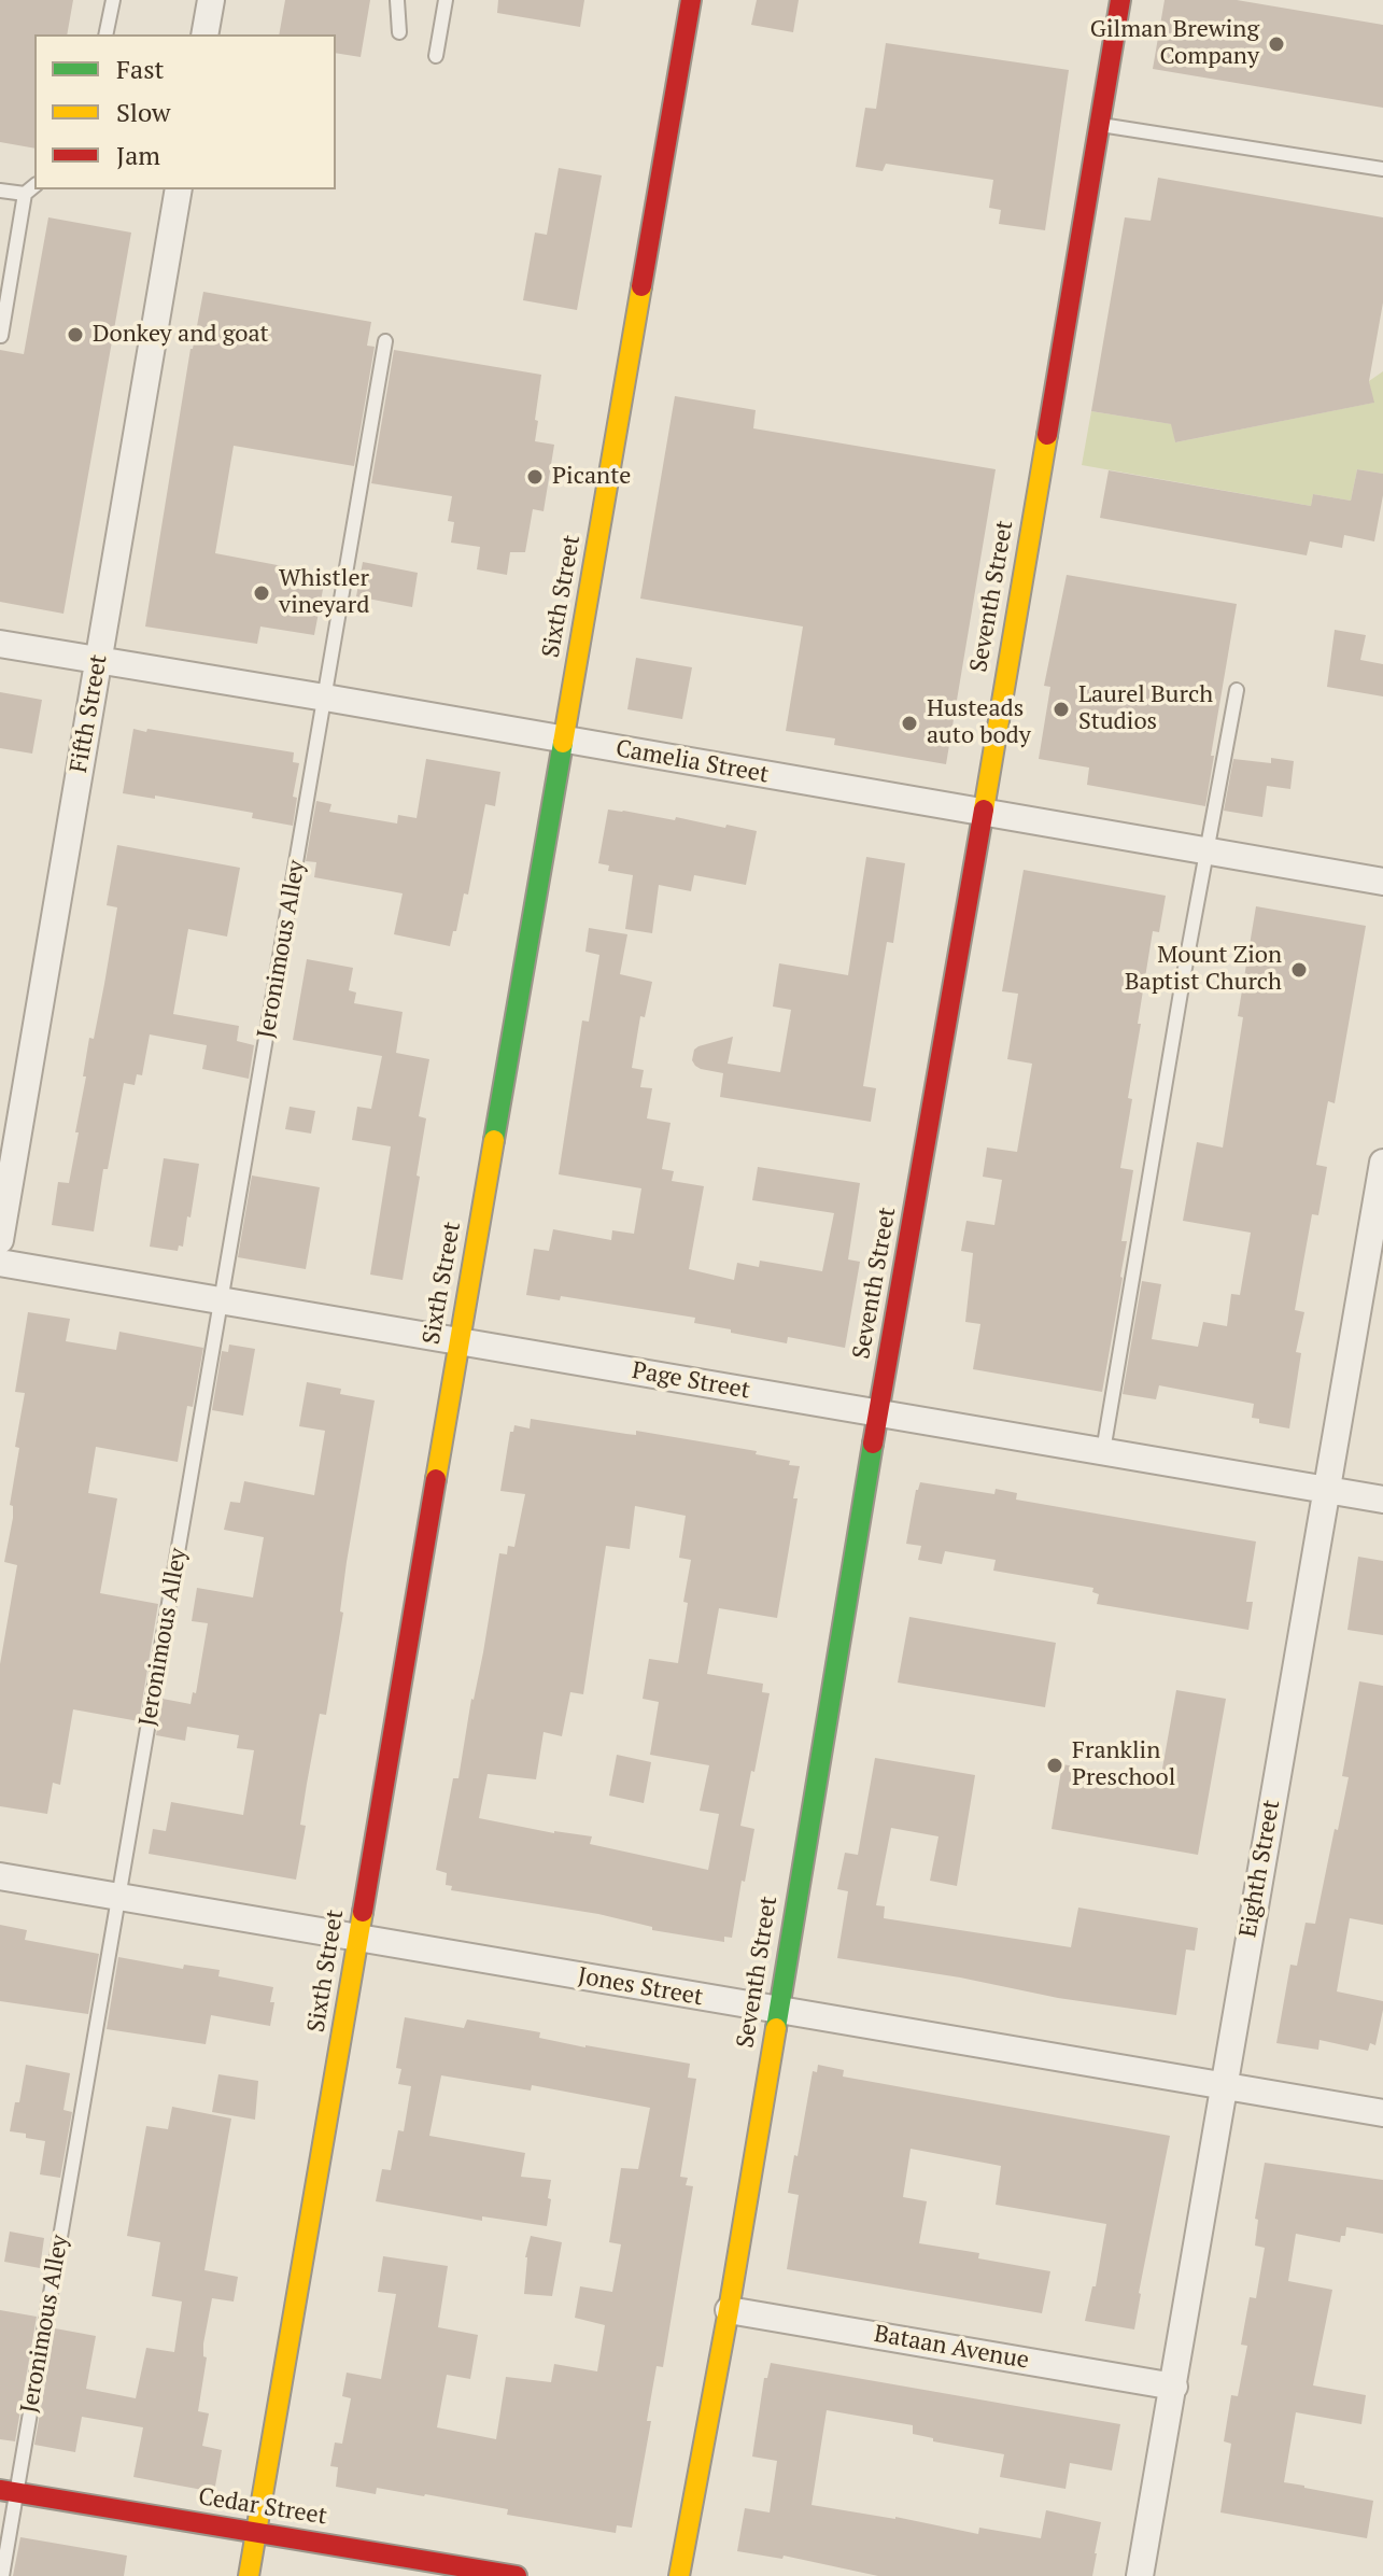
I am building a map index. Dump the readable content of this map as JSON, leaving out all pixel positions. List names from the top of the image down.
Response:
{
  "streets": {
    "street": [
      "Sixth Street",
      "Seventh Street",
      "Fifth Street",
      "Camelia Street",
      "Page Street",
      "Eighth Street",
      "Jones Street",
      "Bataan Avenue",
      "Cedar Street"
    ],
    "lane": ["Jeronimous Alley"]
  },
  "crossings": [
    ["Sixth Street", "Camelia Street"],
    ["Sixth Street", "Page Street"],
    ["Sixth Street", "Jones Street"],
    ["Sixth Street", "Cedar Street"],
    ["Seventh Street", "Camelia Street"],
    ["Seventh Street", "Page Street"],
    ["Seventh Street", "Jones Street"],
    ["Seventh Street", "Bataan Avenue"],
    ["Fifth Street", "Camelia Street"],
    ["Camelia Street", "Jeronimous Alley"],
    ["Jeronimous Alley", "Page Street"],
    ["Jeronimous Alley", "Jones Street"],
    ["Jeronimous Alley", "Cedar Street"],
    ["Page Street", "Eighth Street"],
    ["Eighth Street", "Jones Street"],
    ["Eighth Street", "Bataan Avenue"]
  ],
  "places": [
    "Gilman Brewing Company",
    "Donkey and goat",
    "Picante",
    "Whistler vineyard",
    "Laurel Burch Studios",
    "Husteads auto body",
    "Mount Zion Baptist Church",
    "Franklin Preschool"
  ],
  "legend": ["Fast", "Slow", "Jam"]
}
